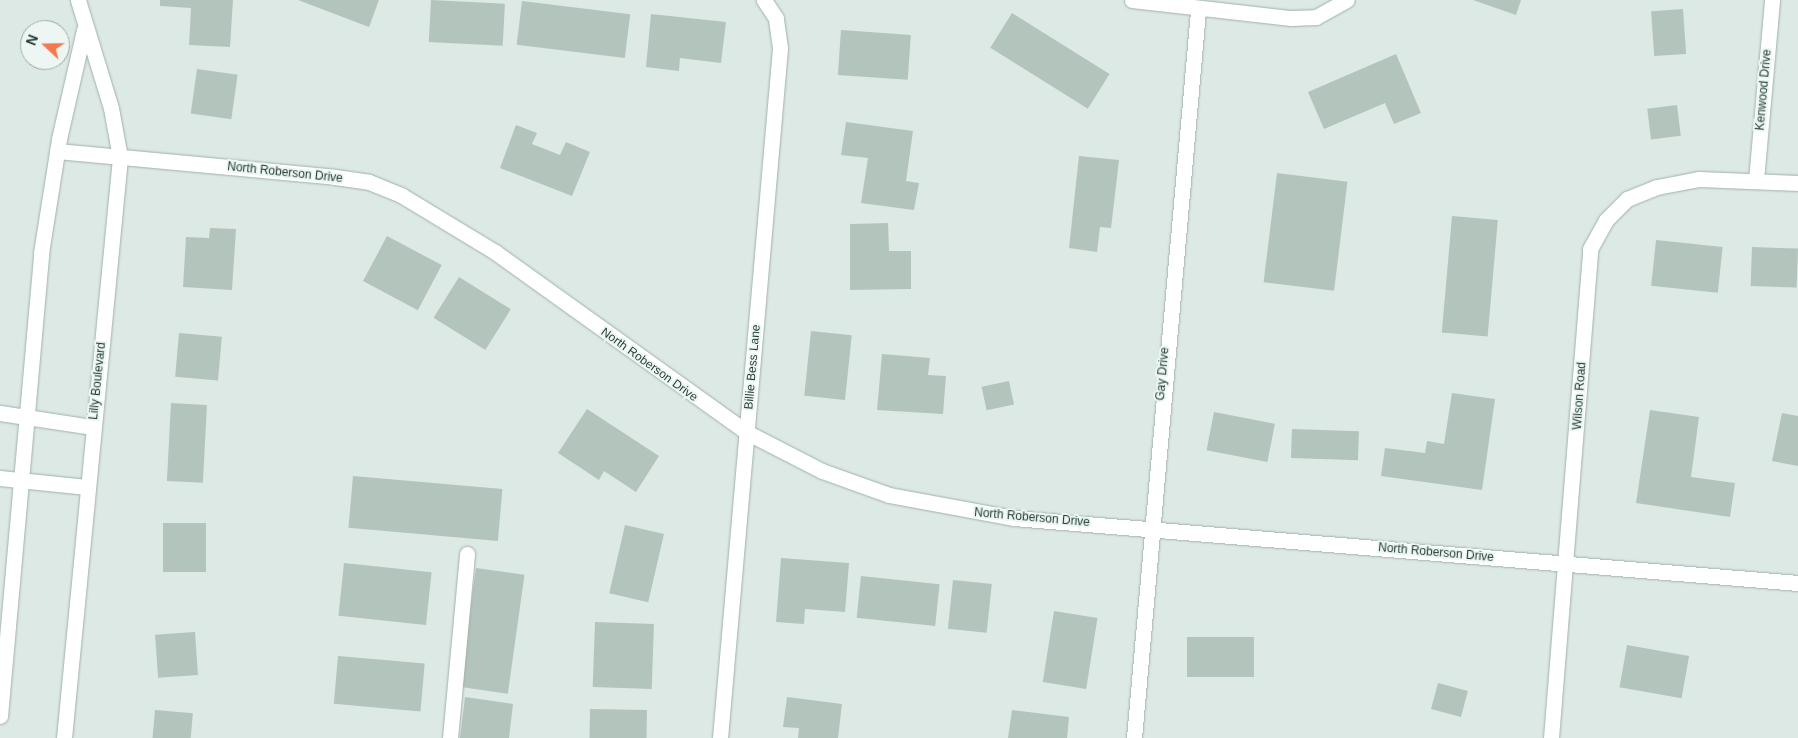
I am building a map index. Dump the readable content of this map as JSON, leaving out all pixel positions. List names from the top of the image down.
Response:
{
  "streets": {
    "street": [
      "Kenwood Drive",
      "North Roberson Drive",
      "Billie Bess Lane",
      "Gay Drive",
      "Lilly Boulevard",
      "Wilson Road"
    ]
  },
  "crossings": [
    ["Kenwood Drive", "Wilson Road"],
    ["North Roberson Drive", "Billie Bess Lane"],
    ["North Roberson Drive", "Gay Drive"],
    ["North Roberson Drive", "Lilly Boulevard"],
    ["North Roberson Drive", "Wilson Road"]
  ],
  "north": "left"
}
